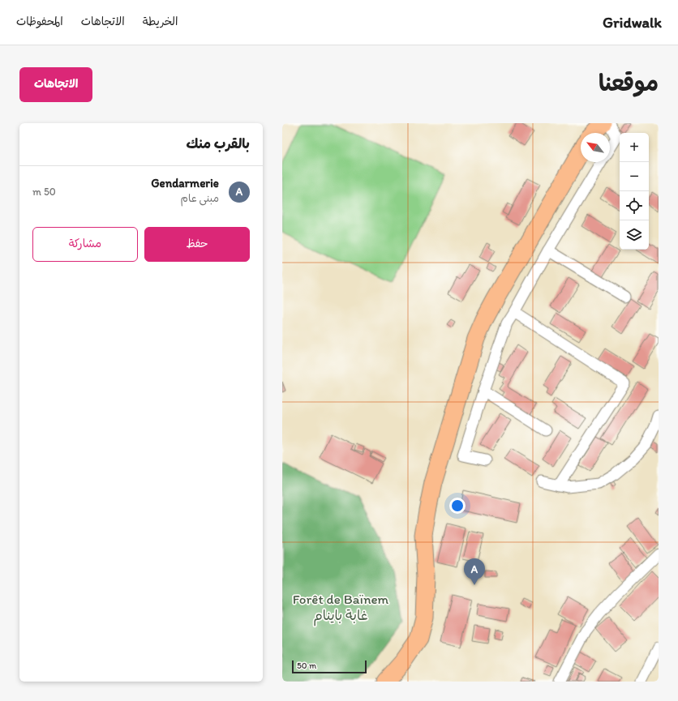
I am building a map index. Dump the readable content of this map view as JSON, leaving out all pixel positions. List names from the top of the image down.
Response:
{
  "parks": ["Forêt de Baïnem غابة باينام"],
  "scale_bar": "50 m",
  "north": "top left",
  "page": {
    "header": "Gridwalk",
    "nav": ["الخريطة", "الاتجاهات", "المحفوظات"],
    "title": "موقعنا",
    "buttons": [
      "الاتجاهات",
      ["حفظ", "مشاركة"]
    ],
    "heading": "بالقرب منك",
    "map_buttons": ["+", "−"],
    "list": [
      {
        "mark": "A",
        "name": "Gendarmerie",
        "note": "مبنى عام",
        "value": "50 m"
      }
    ],
    "pins": "A",
    "scale": "50 m"
  }
}
